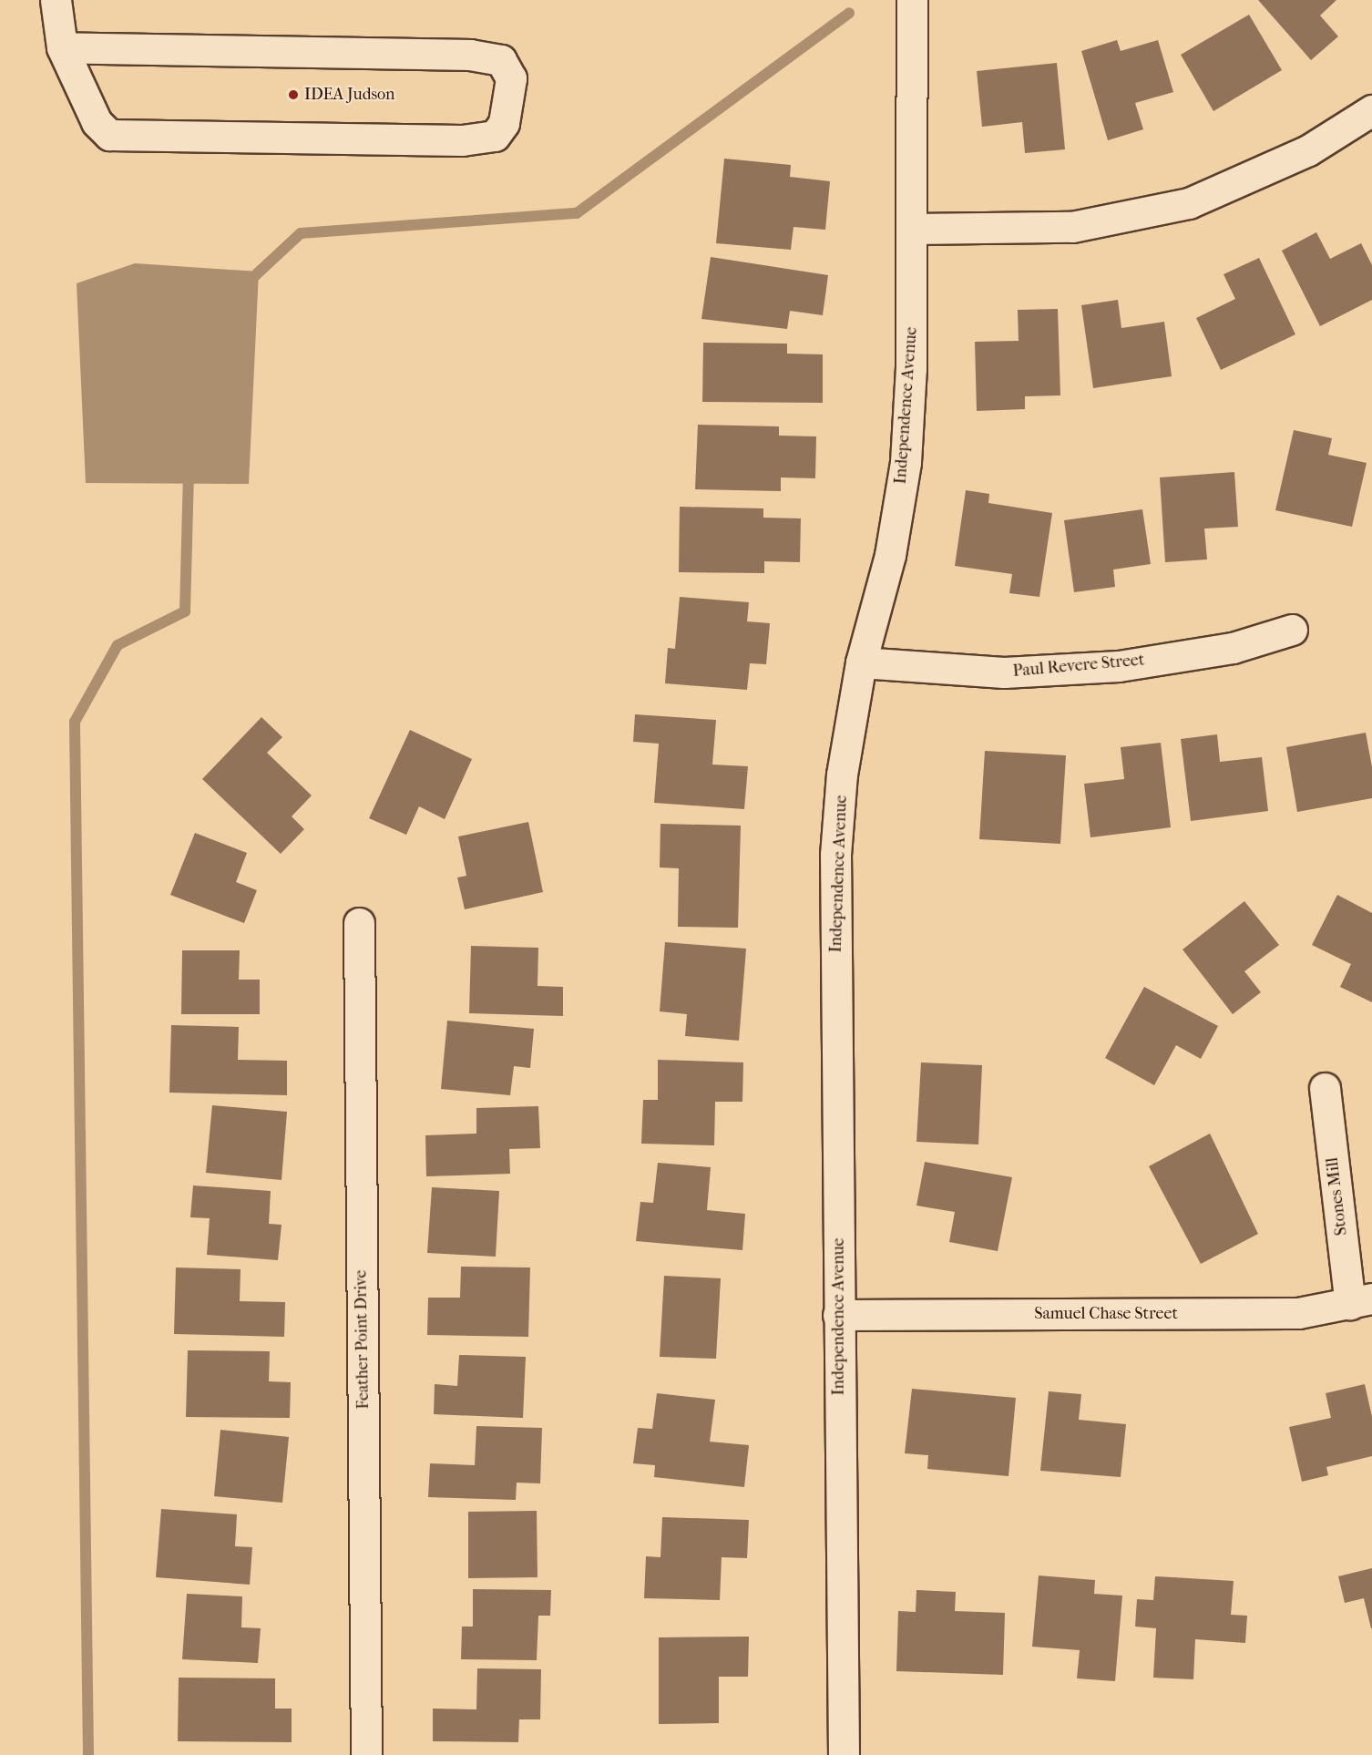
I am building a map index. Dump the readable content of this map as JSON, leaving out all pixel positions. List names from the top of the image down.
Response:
{
  "streets": {
    "street": [
      "Independence Avenue",
      "Paul Revere Street",
      "Stones Mill",
      "Samuel Chase Street",
      "Feather Point Drive"
    ]
  },
  "crossings": [
    ["Independence Avenue", "Paul Revere Street"],
    ["Independence Avenue", "Samuel Chase Street"],
    ["Stones Mill", "Samuel Chase Street"]
  ],
  "places": ["IDEA Judson"]
}
